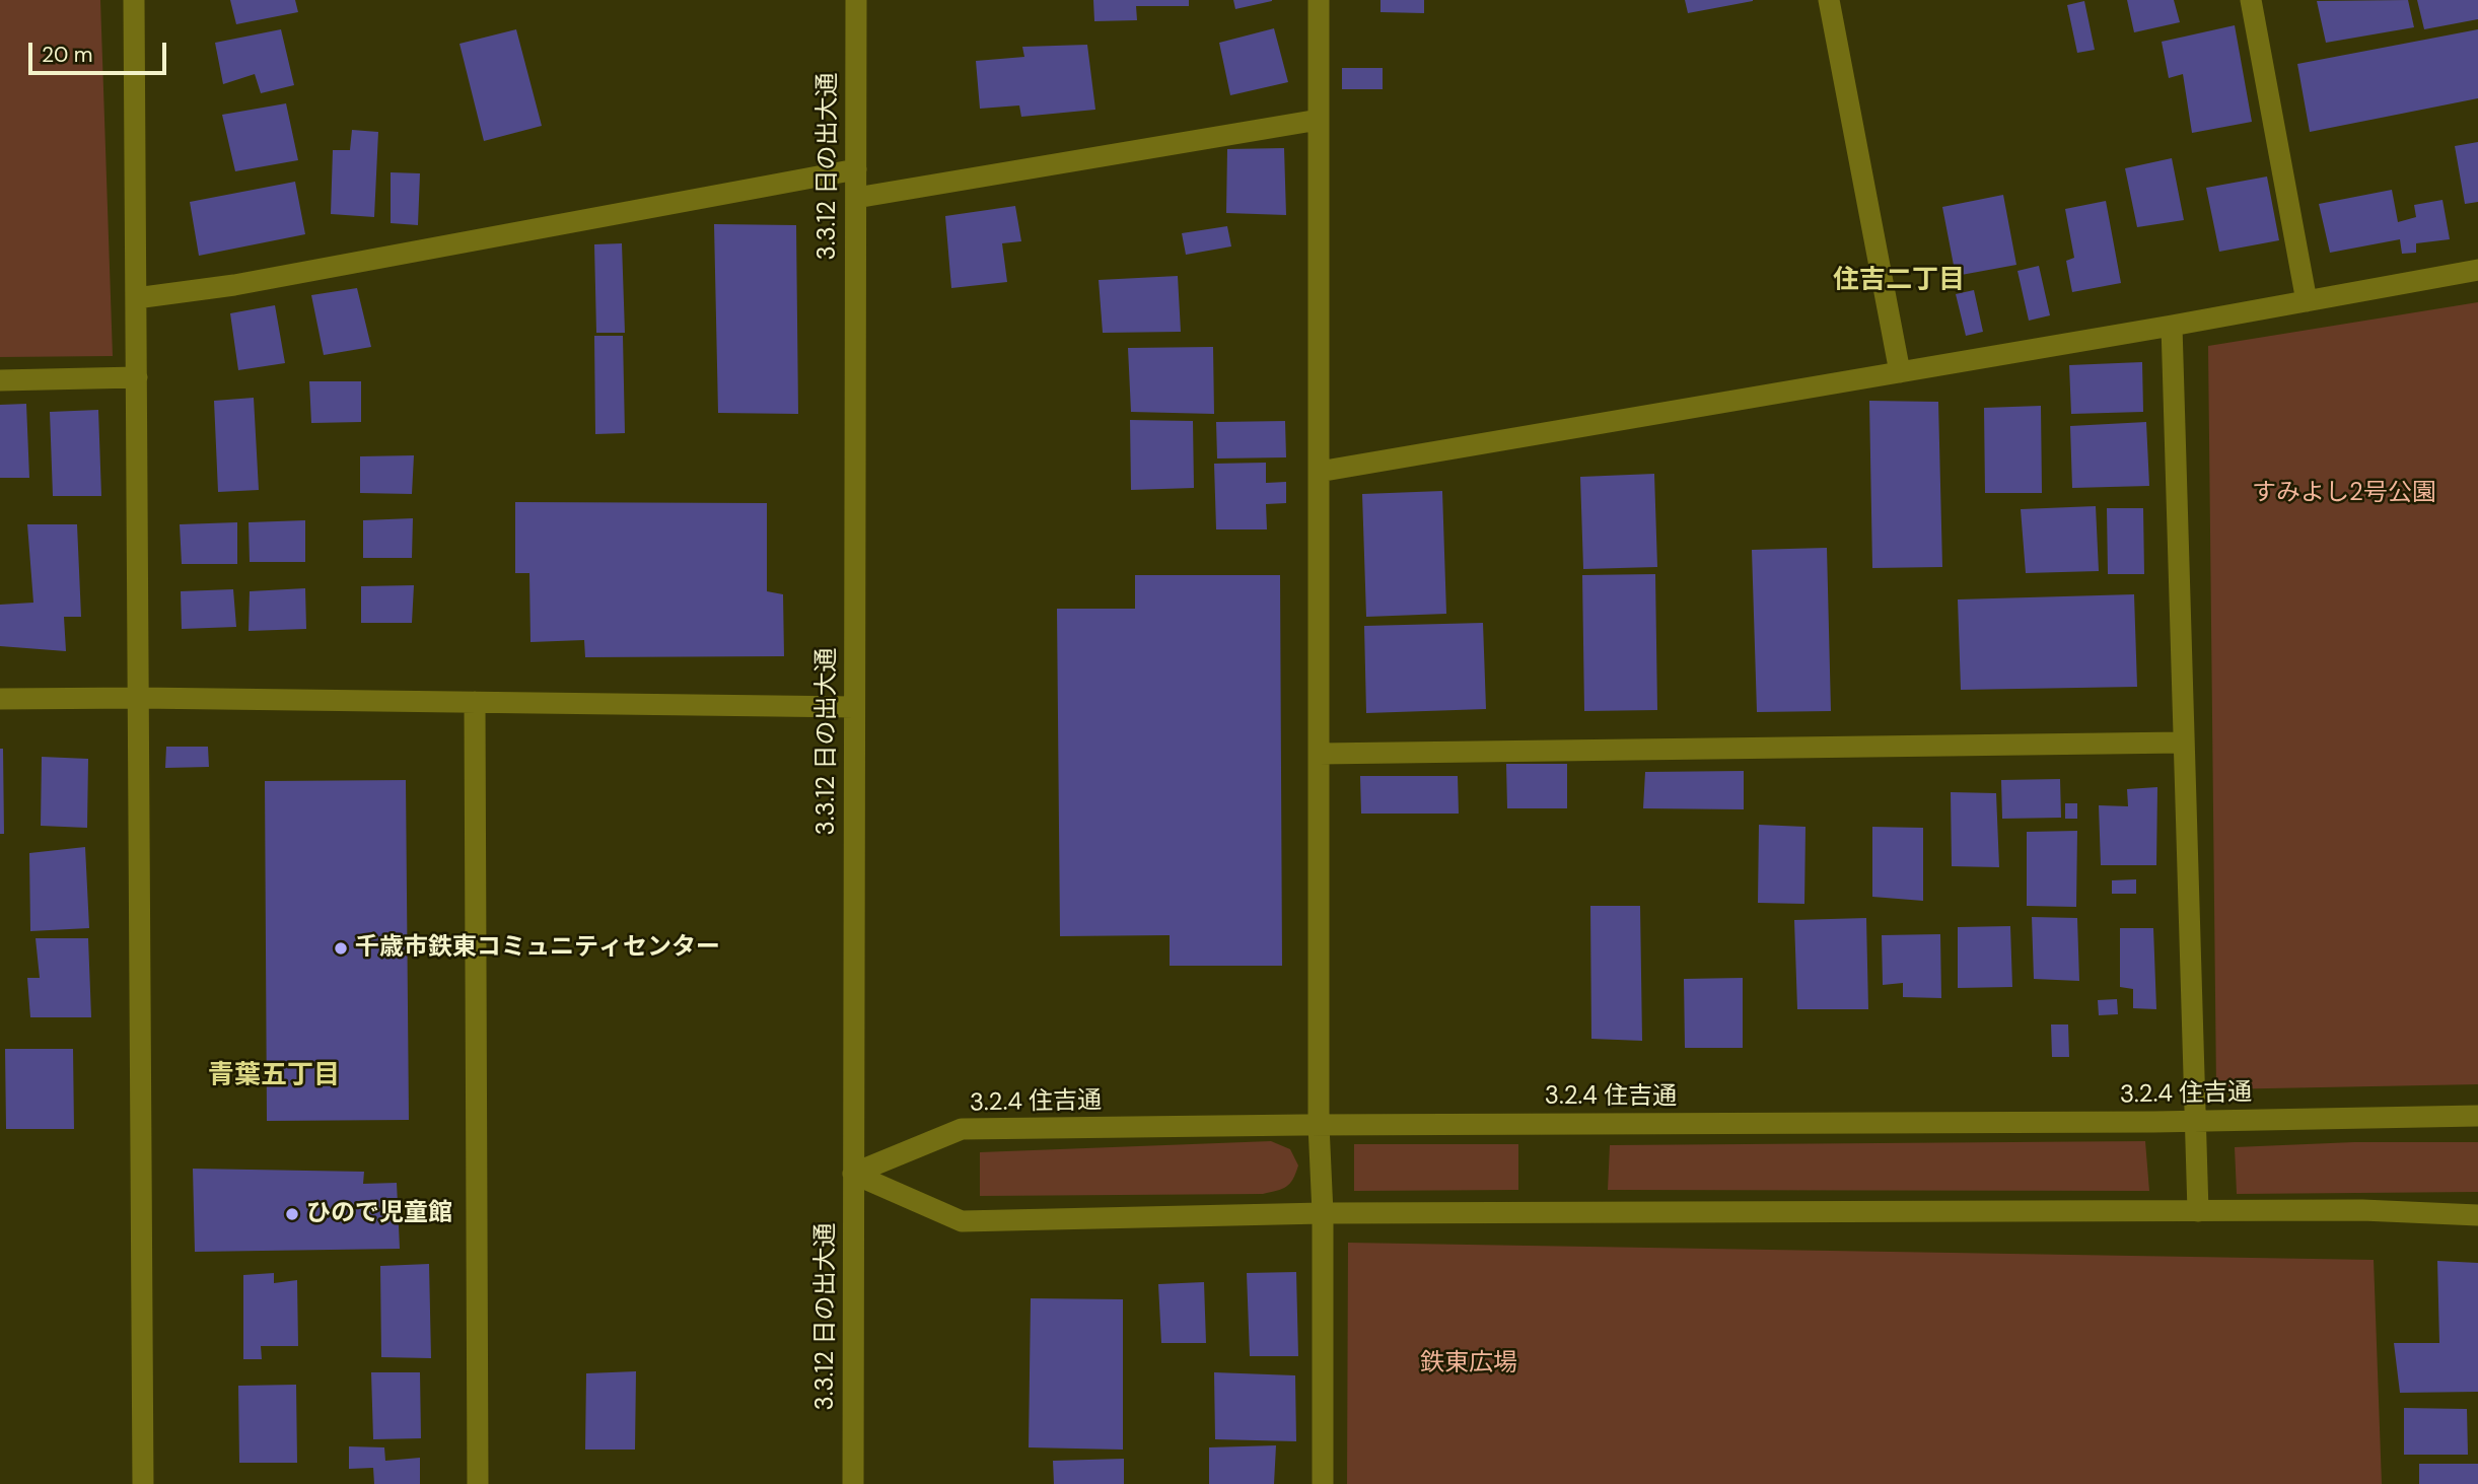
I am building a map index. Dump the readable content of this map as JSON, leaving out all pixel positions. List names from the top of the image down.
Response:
{
  "streets": {
    "street": ["3.3.12 日の出大通", "3.2.4 住吉通"]
  },
  "crossings": [
    ["3.3.12 日の出大通", "3.2.4 住吉通"]
  ],
  "districts": ["住吉二丁目", "青葉五丁目"],
  "parks": ["すみよし2号公園", "鉄東広場"],
  "places": ["千歳市鉄東コミュニティセンター", "ひので児童館"],
  "scale_bar": "20 m"
}
